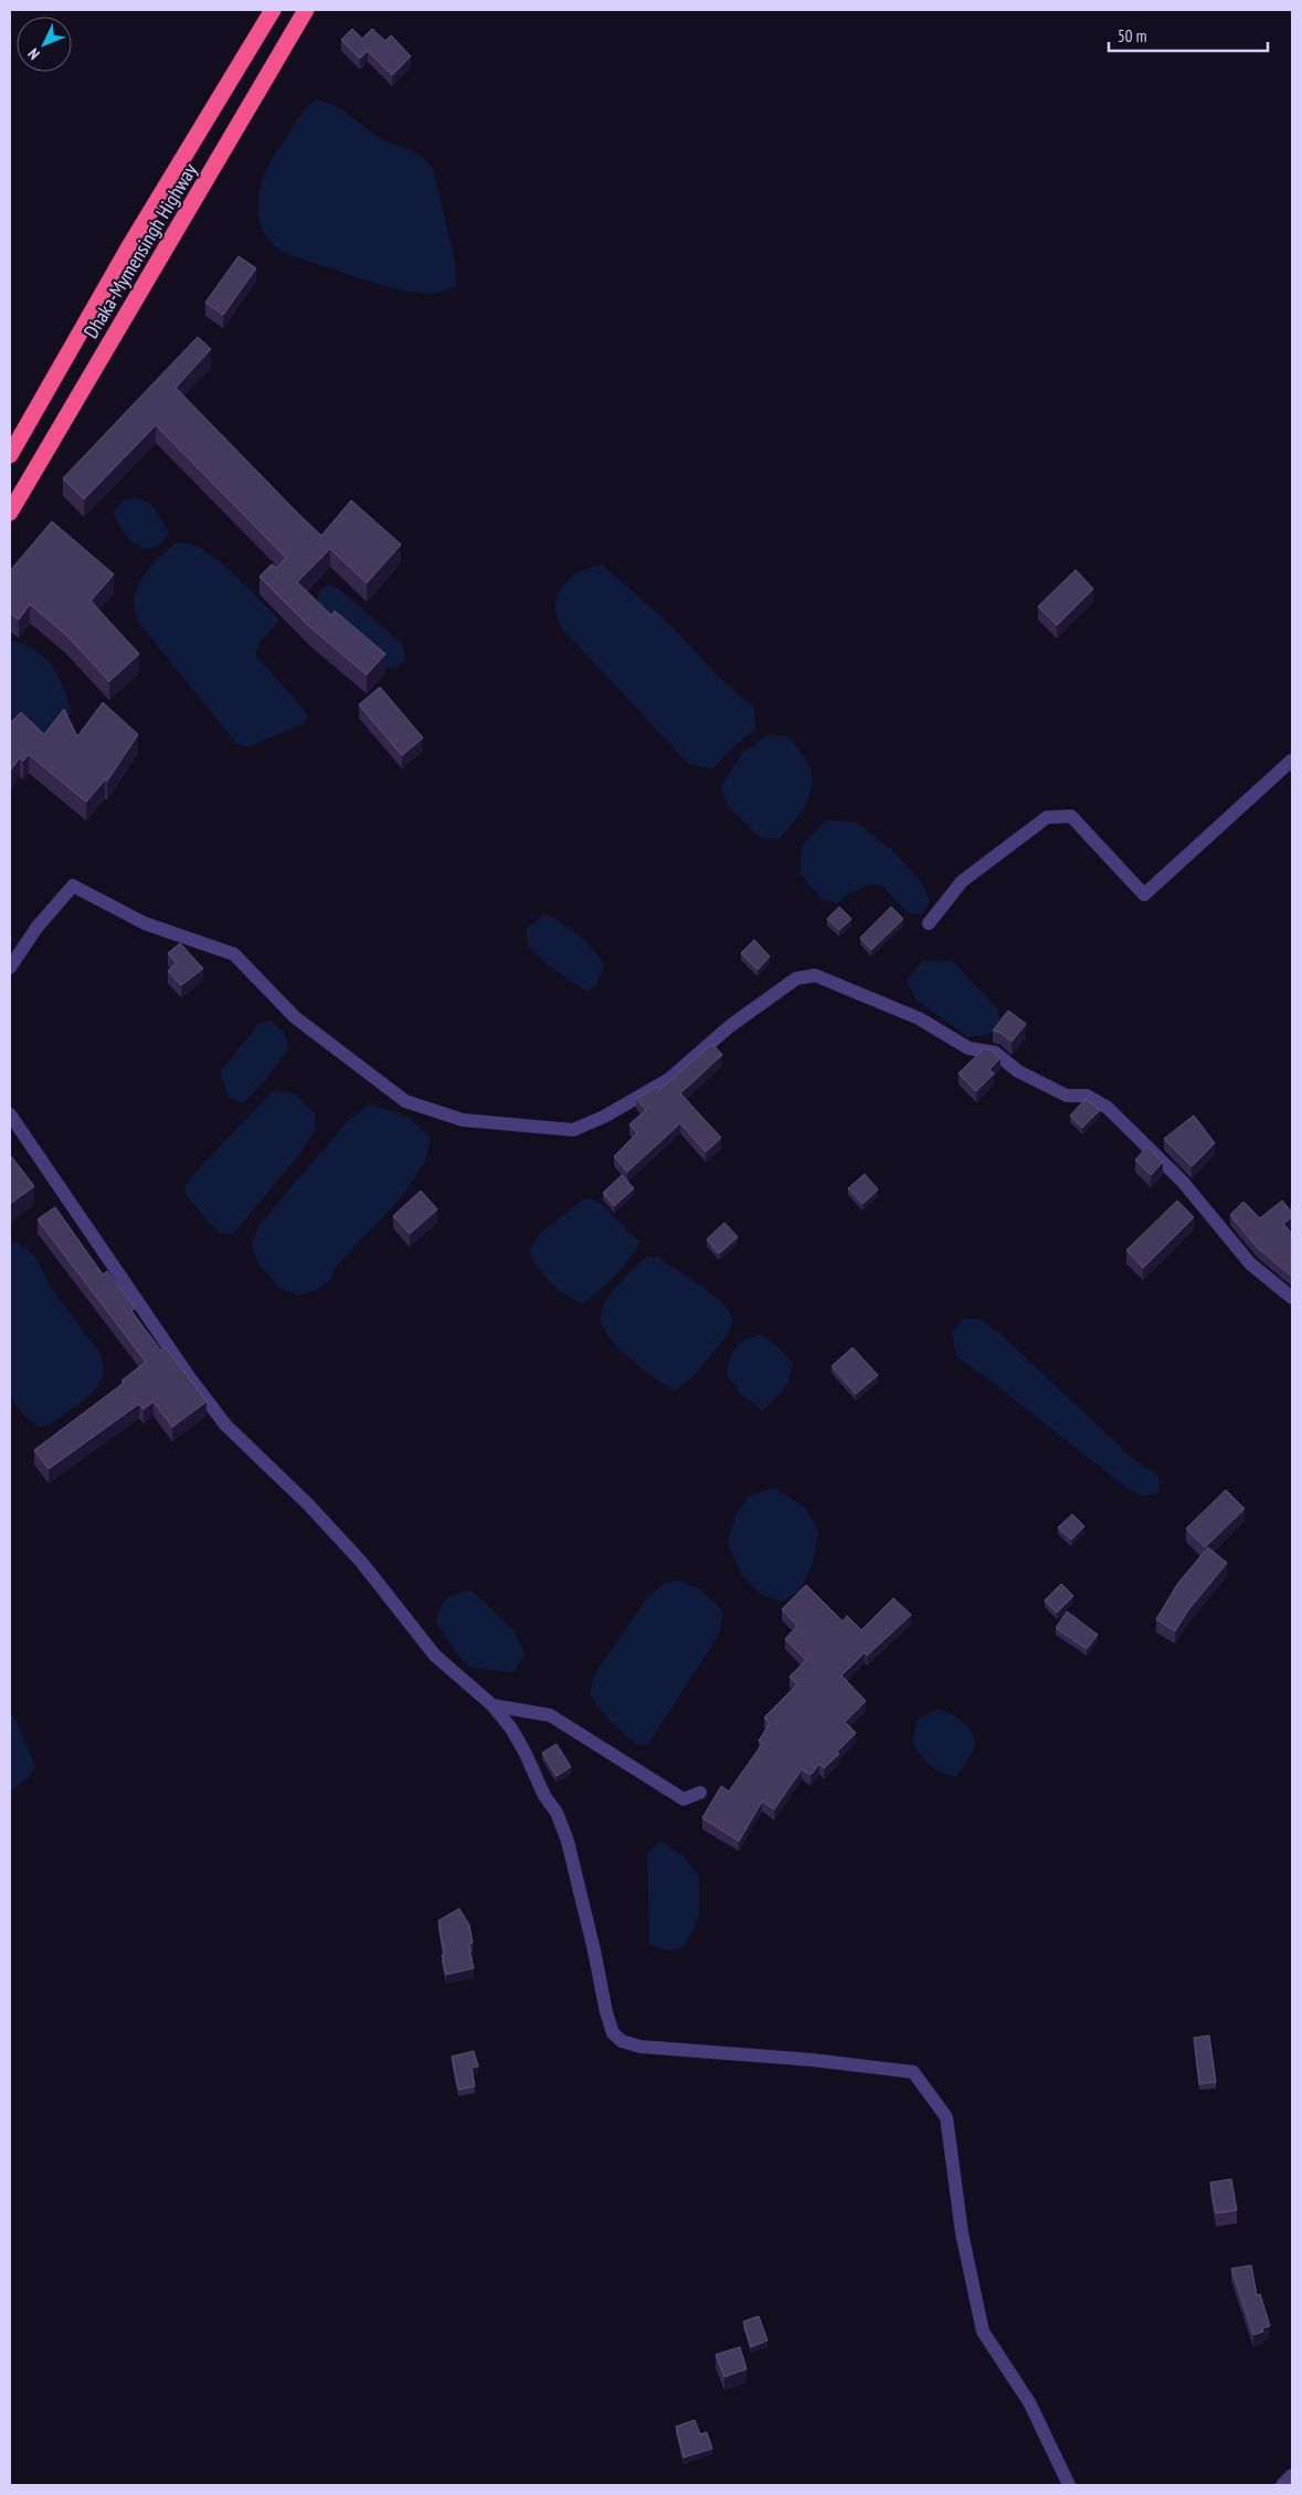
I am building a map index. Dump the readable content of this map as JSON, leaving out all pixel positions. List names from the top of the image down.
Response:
{
  "streets": {
    "highway": ["Dhaka-Mymensingh Highway"]
  },
  "scale_bar": "50 m",
  "north": "bottom left"
}
